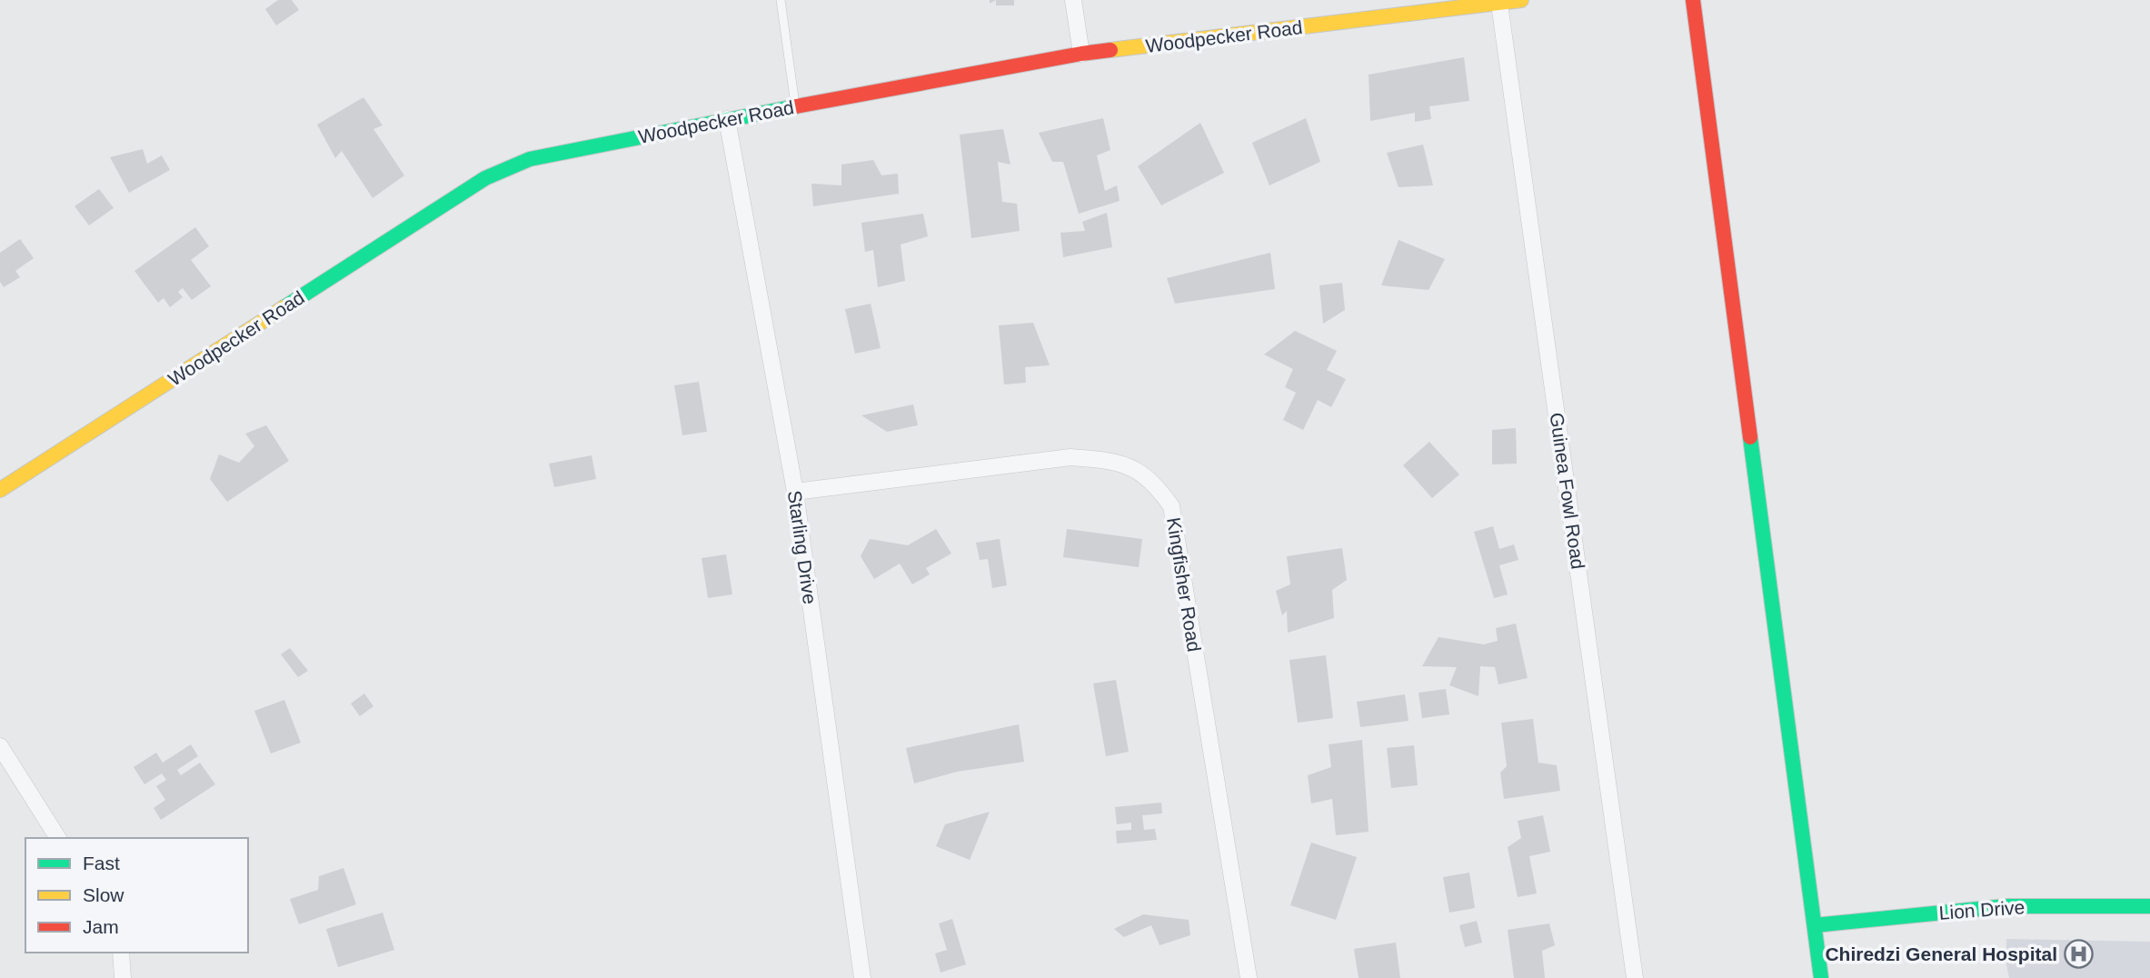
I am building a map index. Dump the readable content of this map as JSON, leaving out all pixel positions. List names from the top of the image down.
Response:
{
  "streets": {
    "street": [
      "Woodpecker Road",
      "Guinea Fowl Road",
      "Starling Drive",
      "Kingfisher Road",
      "Lion Drive"
    ]
  },
  "crossings": [
    ["Woodpecker Road", "Guinea Fowl Road"],
    ["Woodpecker Road", "Starling Drive"],
    ["Starling Drive", "Kingfisher Road"]
  ],
  "places": {
    "hospital": ["Chiredzi General Hospital"]
  },
  "legend": ["Fast", "Slow", "Jam"]
}
